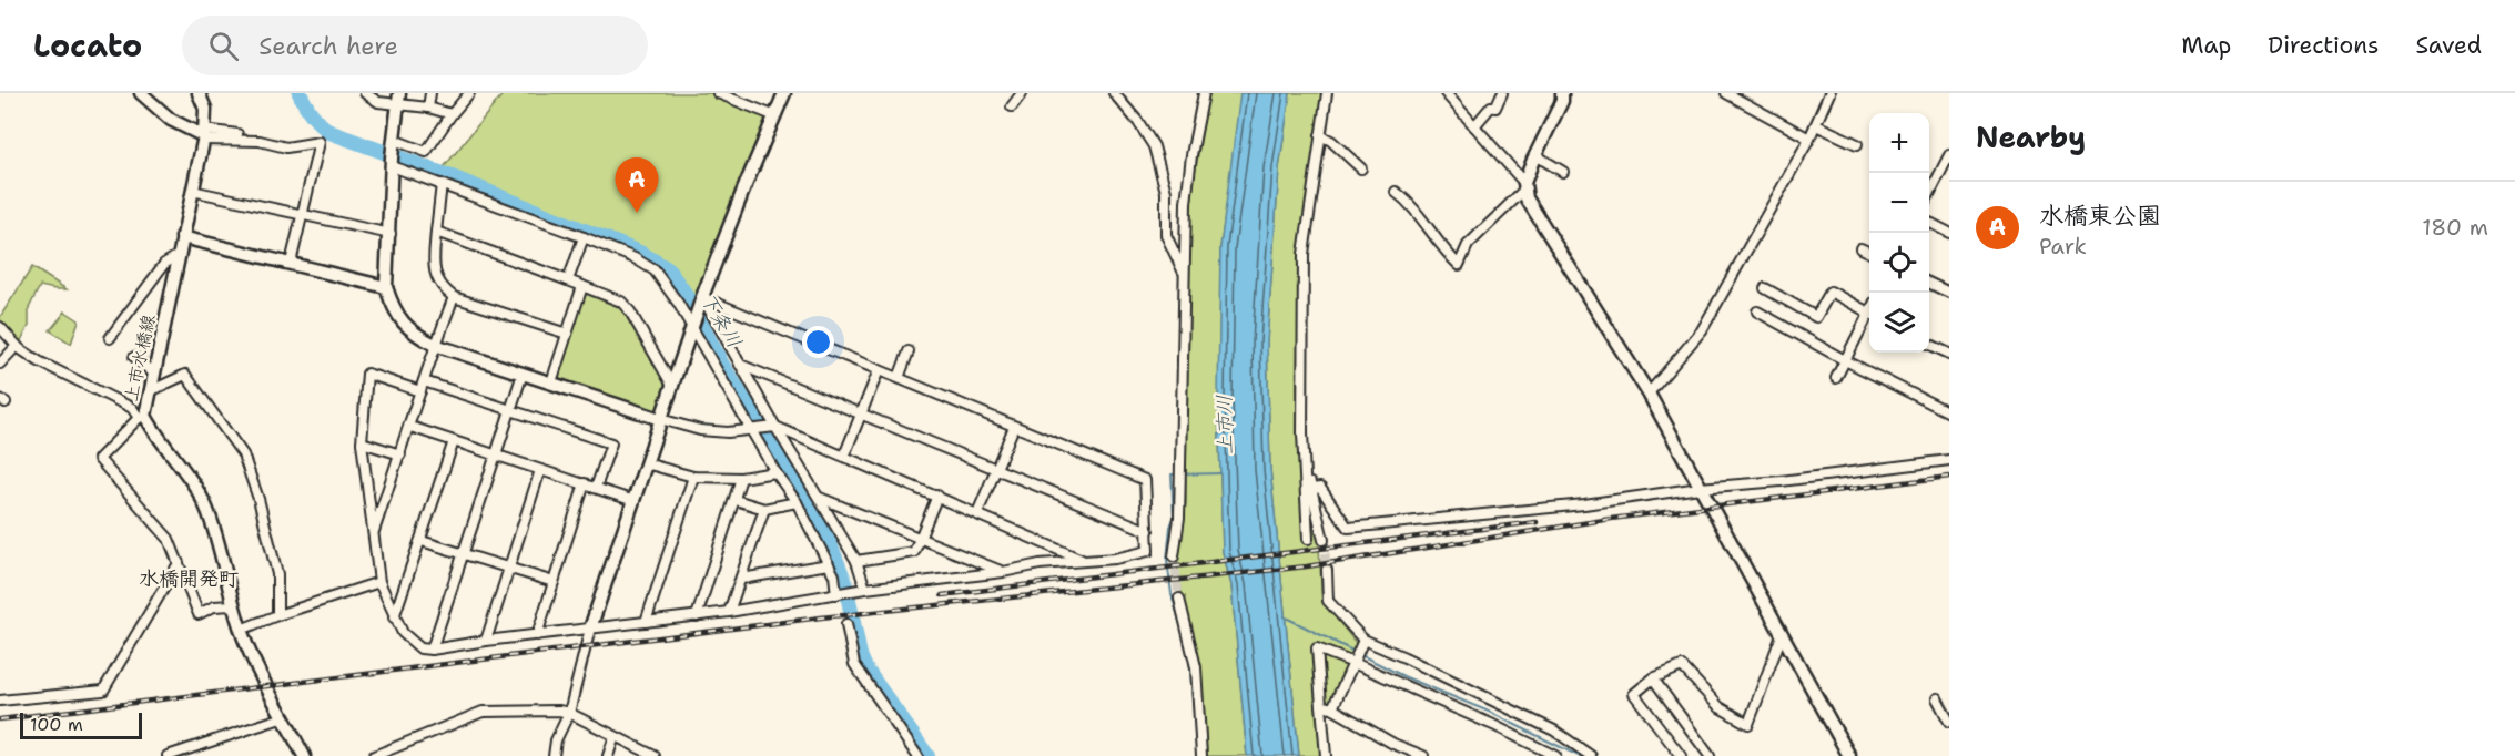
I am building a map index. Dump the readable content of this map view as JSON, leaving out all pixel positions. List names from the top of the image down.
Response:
{
  "streets": {
    "street": ["上市水橋線"]
  },
  "districts": ["水橋開発町"],
  "water": ["下条川", "上市川"],
  "scale_bar": "100 m",
  "page": {
    "header": "Locato",
    "search": "Search here",
    "nav": ["Map", "Directions", "Saved"],
    "heading": "Nearby",
    "map_buttons": ["+", "−"],
    "pins": "A",
    "list": [
      {
        "mark": "A",
        "name": "水橋東公園",
        "note": "Park",
        "value": "180 m"
      }
    ],
    "scale": "100 m"
  }
}
